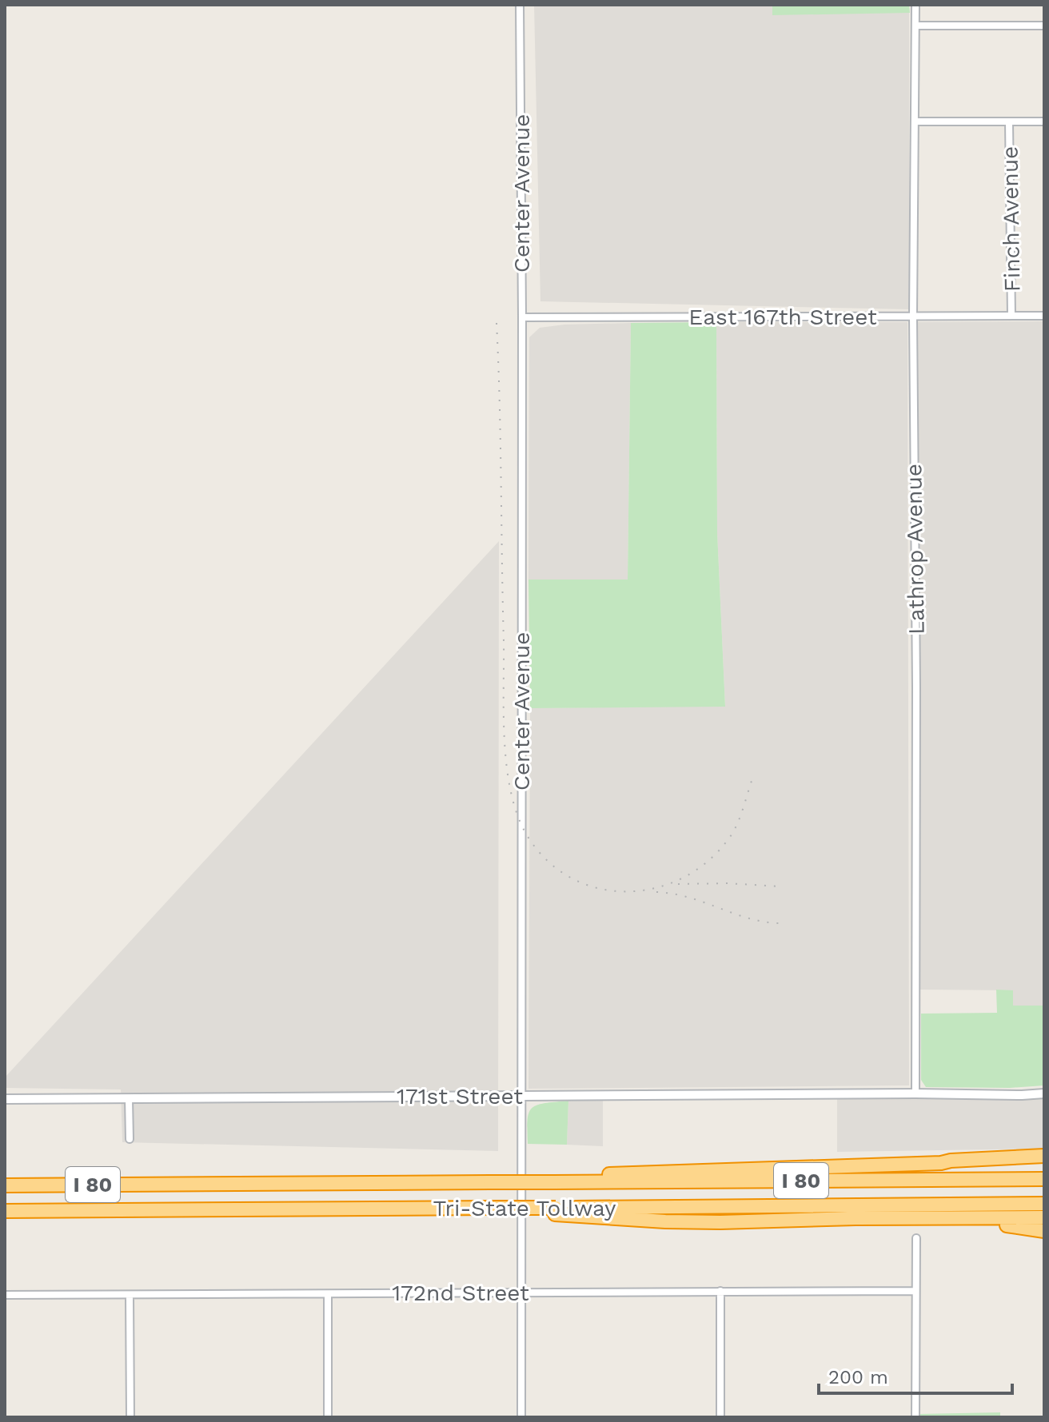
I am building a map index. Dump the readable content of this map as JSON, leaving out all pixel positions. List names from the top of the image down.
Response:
{
  "streets": {
    "highway": ["I 80", "Tri-State Tollway"],
    "street": [
      "Center Avenue",
      "Finch Avenue",
      "East 167th Street",
      "Lathrop Avenue",
      "171st Street",
      "172nd Street"
    ]
  },
  "crossings": [
    ["Center Avenue", "East 167th Street"],
    ["Center Avenue", "171st Street"],
    ["Center Avenue", "172nd Street"],
    ["Finch Avenue", "East 167th Street"],
    ["East 167th Street", "Lathrop Avenue"],
    ["Lathrop Avenue", "171st Street"]
  ],
  "scale_bar": "200 m"
}
